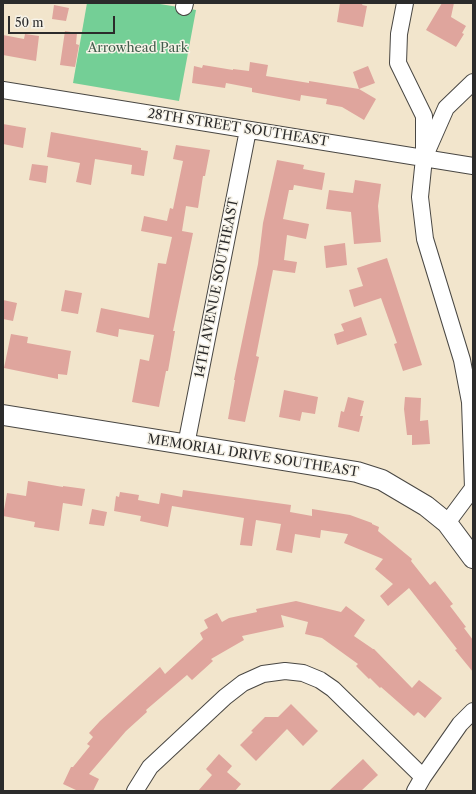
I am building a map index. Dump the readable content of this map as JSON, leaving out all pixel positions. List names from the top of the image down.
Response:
{
  "streets": {
    "street": ["28TH STREET SOUTHEAST", "14TH AVENUE SOUTHEAST", "MEMORIAL DRIVE SOUTHEAST"]
  },
  "crossings": [
    ["28TH STREET SOUTHEAST", "14TH AVENUE SOUTHEAST"],
    ["14TH AVENUE SOUTHEAST", "MEMORIAL DRIVE SOUTHEAST"]
  ],
  "parks": ["Arrowhead Park"],
  "scale_bar": "50 m"
}
